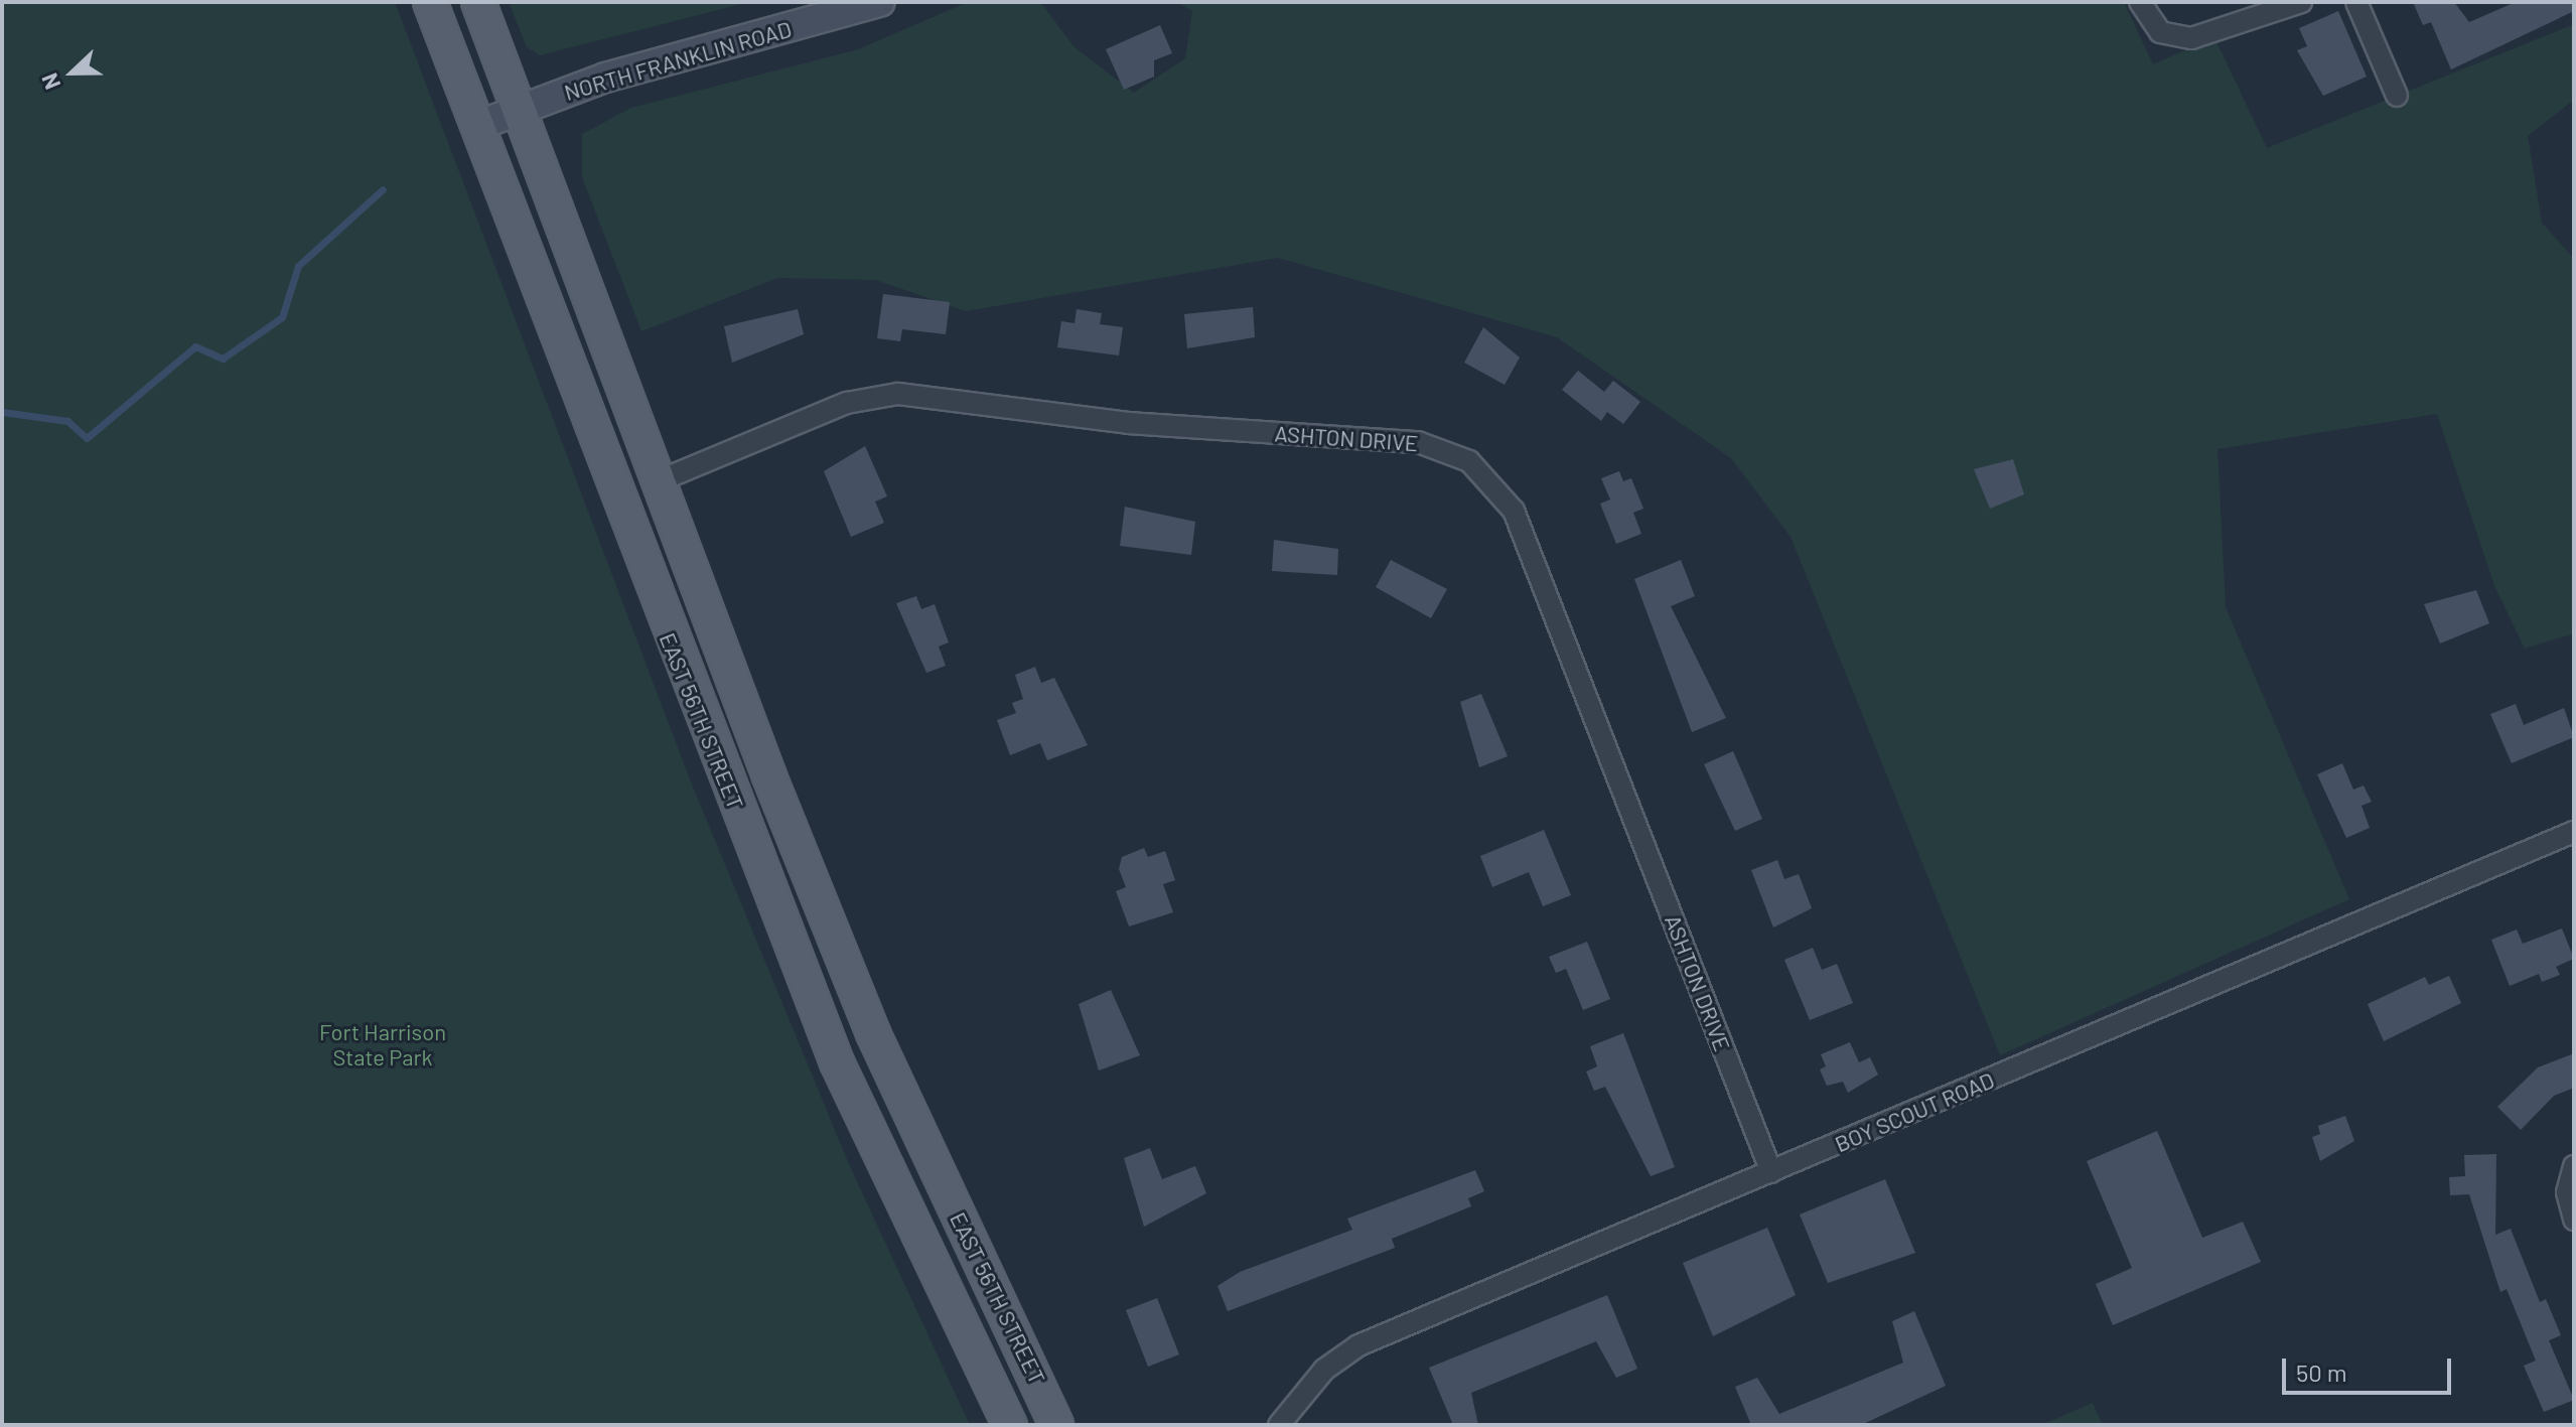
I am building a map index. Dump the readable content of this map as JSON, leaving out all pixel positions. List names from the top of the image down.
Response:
{
  "streets": {
    "main road": ["NORTH FRANKLIN ROAD", "EAST 56TH STREET"],
    "street": ["ASHTON DRIVE", "BOY SCOUT ROAD"]
  },
  "crossings": [
    ["NORTH FRANKLIN ROAD", "EAST 56TH STREET"],
    ["ASHTON DRIVE", "EAST 56TH STREET"],
    ["ASHTON DRIVE", "BOY SCOUT ROAD"]
  ],
  "parks": ["Fort Harrison State Park"],
  "scale_bar": "50 m",
  "north": "left"
}
